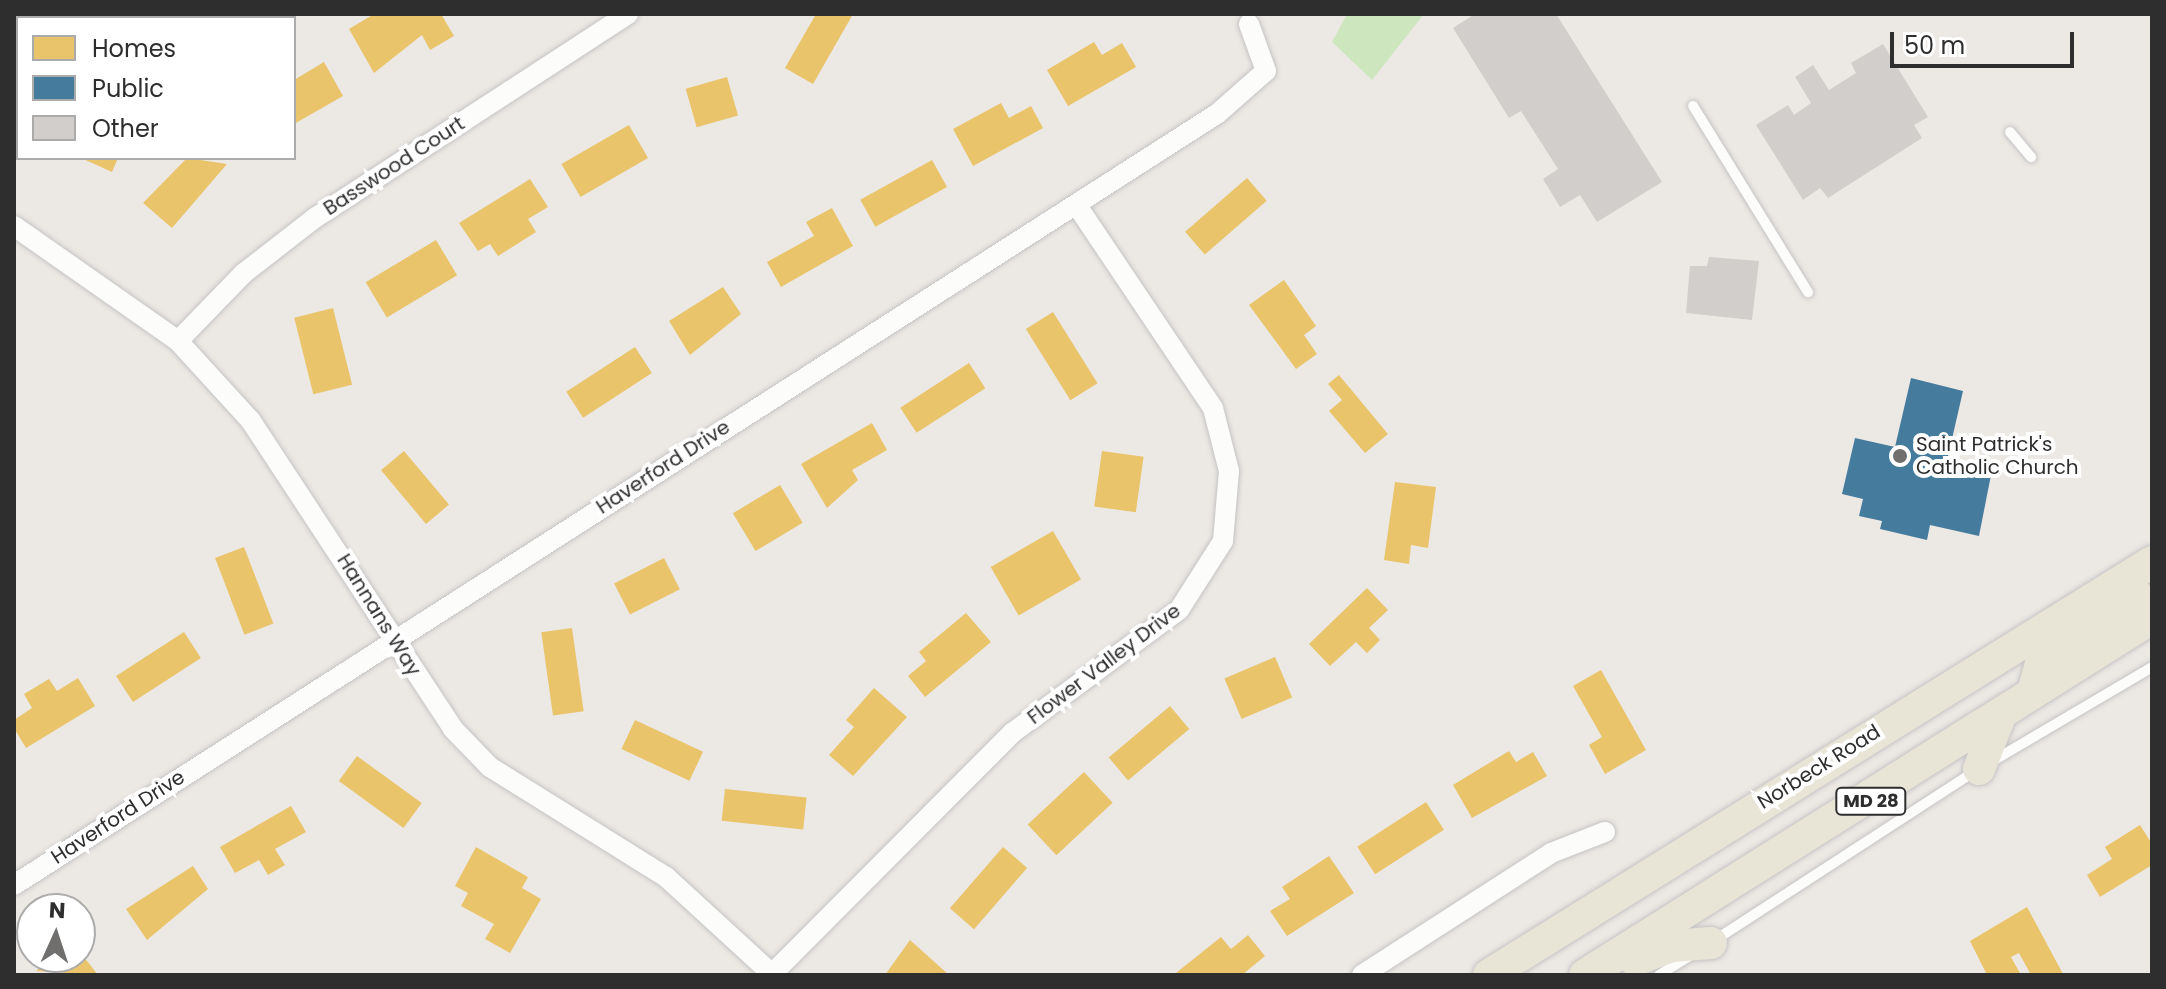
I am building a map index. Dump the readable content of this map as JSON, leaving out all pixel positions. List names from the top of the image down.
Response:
{
  "streets": {
    "main road": ["Norbeck Road", "MD 28"],
    "street": [
      "Basswood Court",
      "Haverford Drive",
      "Hannans Way",
      "Flower Valley Drive"
    ]
  },
  "crossings": [
    ["Basswood Court", "Hannans Way"],
    ["Haverford Drive", "Hannans Way"],
    ["Haverford Drive", "Flower Valley Drive"],
    ["Hannans Way", "Flower Valley Drive"]
  ],
  "places": ["Saint Patrick's Catholic Church"],
  "legend": ["Homes", "Public", "Other"],
  "scale_bar": "50 m",
  "north": "top"
}
